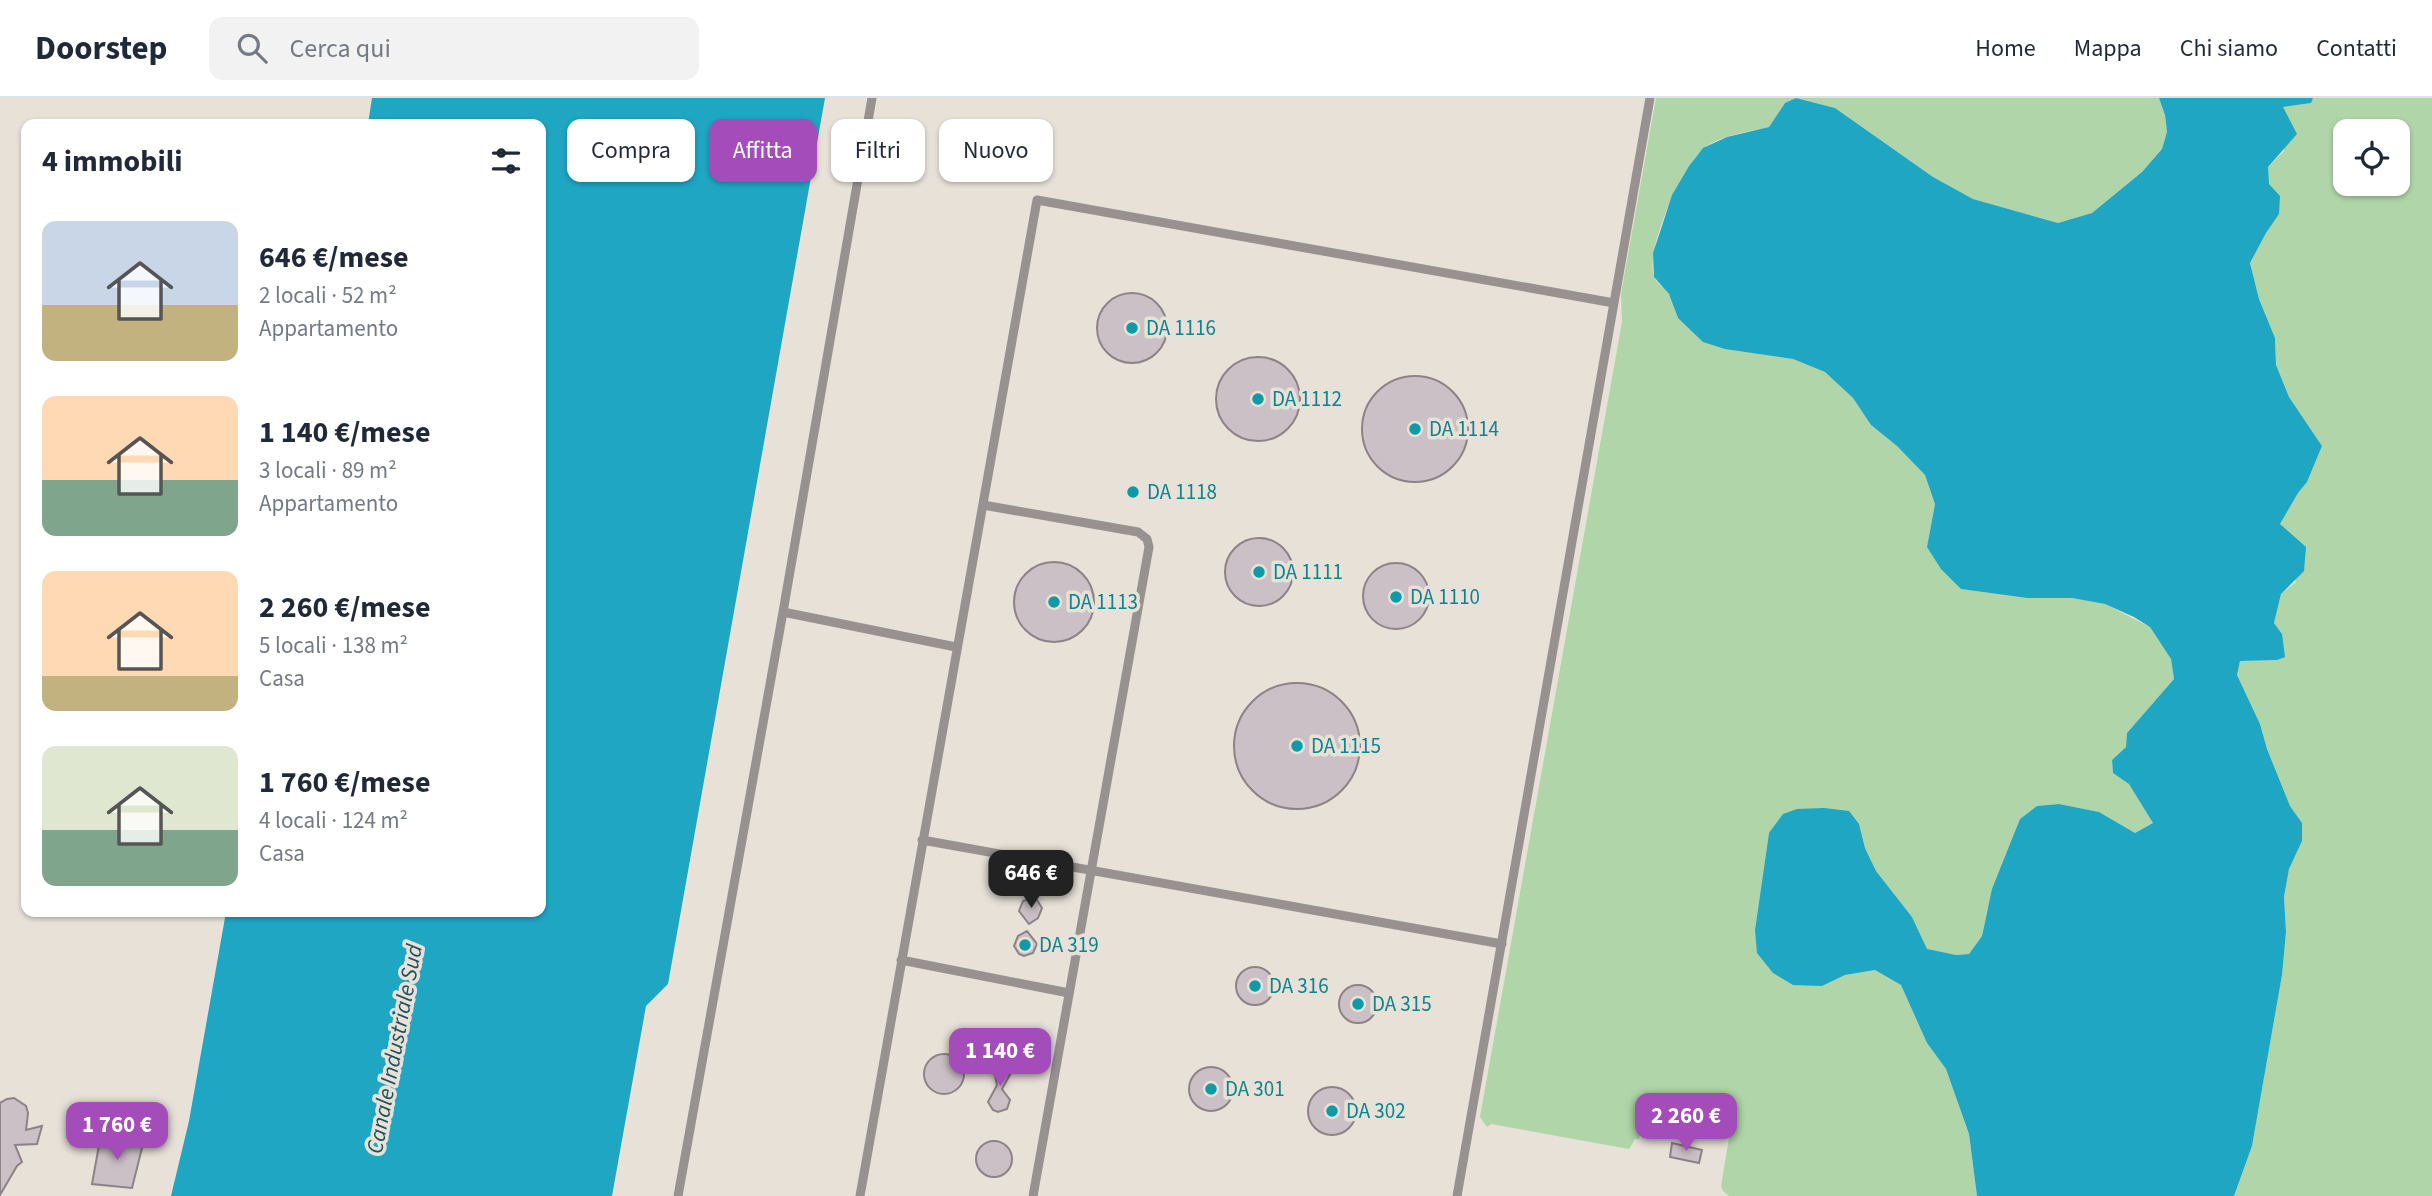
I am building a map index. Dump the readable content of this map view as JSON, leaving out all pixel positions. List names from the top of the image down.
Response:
{
  "water": ["Canale Industriale Sud"],
  "places": [
    "DA 1116",
    "DA 1112",
    "DA 1114",
    "DA 1118",
    "DA 1111",
    "DA 1110",
    "DA 1113",
    "DA 1115",
    "DA 319",
    "DA 316",
    "DA 315",
    "DA 301",
    "DA 302"
  ],
  "page": {
    "header": "Doorstep",
    "search": "Cerca qui",
    "nav": [
      "Home",
      "Mappa",
      "Chi siamo",
      "Contatti"
    ],
    "chip": [
      "Compra",
      "Affitta",
      "Filtri",
      "Nuovo"
    ],
    "heading": "4 immobili",
    "list": [
      {
        "name": "646 €/mese",
        "note": "2 locali · 52 m² · Appartamento"
      },
      {
        "name": "1 140 €/mese",
        "note": "3 locali · 89 m² · Appartamento"
      },
      {
        "name": "2 260 €/mese",
        "note": "5 locali · 138 m² · Casa"
      },
      {
        "name": "1 760 €/mese",
        "note": "4 locali · 124 m² · Casa"
      }
    ],
    "price": [
      "646 €",
      "1 140 €",
      "2 260 €",
      "1 760 €"
    ]
  }
}
